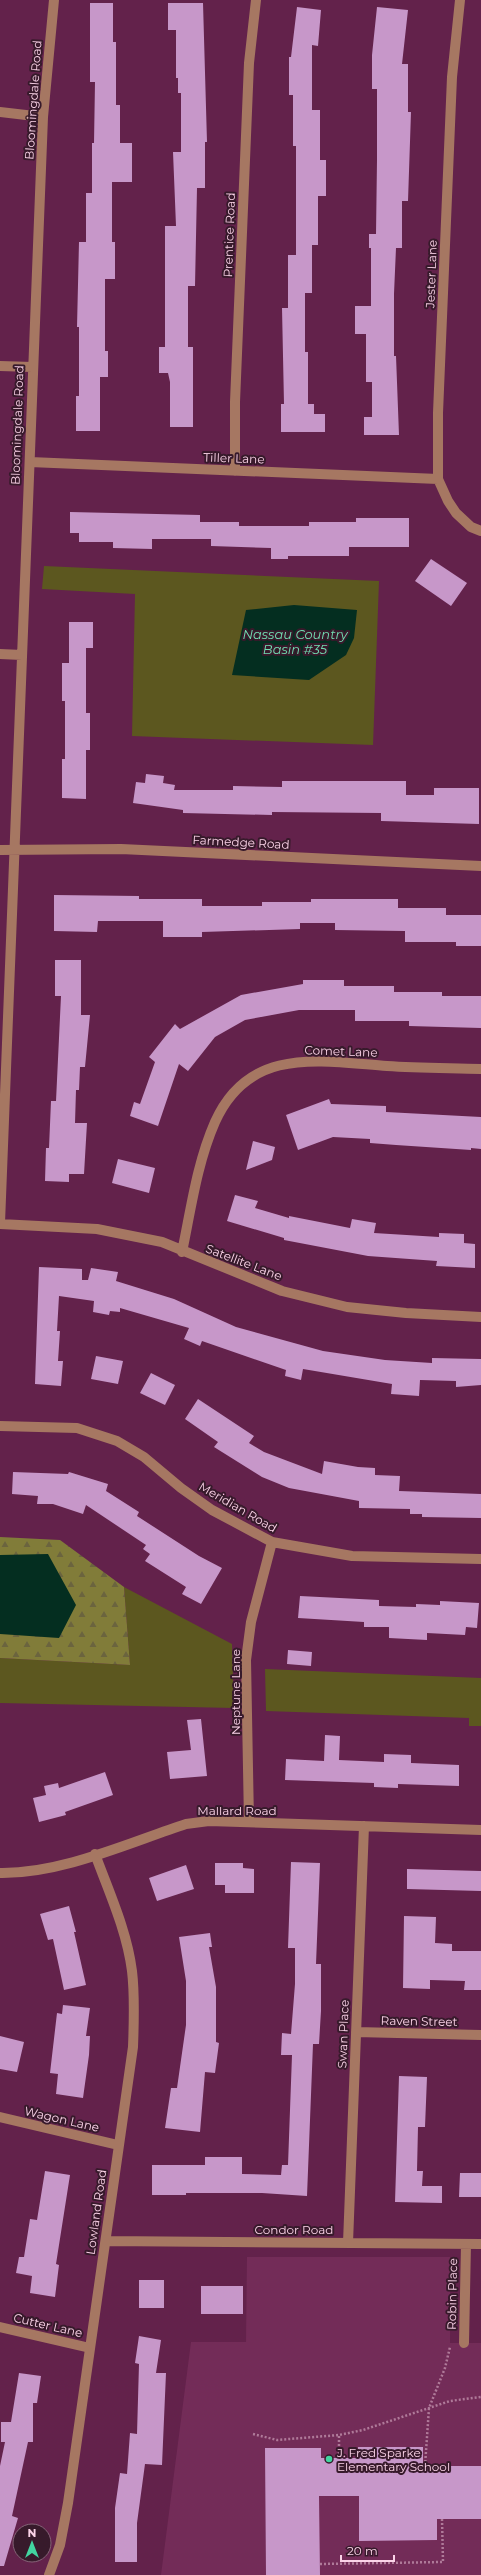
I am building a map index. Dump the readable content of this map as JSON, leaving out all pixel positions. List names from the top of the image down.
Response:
{
  "streets": {
    "street": [
      "Bloomingdale Road",
      "Prentice Road",
      "Jester Lane",
      "Tiller Lane",
      "Farmedge Road",
      "Comet Lane",
      "Satellite Lane",
      "Meridian Road",
      "Neptune Lane",
      "Mallard Road",
      "Raven Street",
      "Swan Place",
      "Wagon Lane",
      "Lowland Road",
      "Condor Road",
      "Robin Place",
      "Cutter Lane"
    ]
  },
  "crossings": [
    ["Bloomingdale Road", "Tiller Lane"],
    ["Bloomingdale Road", "Farmedge Road"],
    ["Bloomingdale Road", "Satellite Lane"],
    ["Prentice Road", "Tiller Lane"],
    ["Jester Lane", "Tiller Lane"],
    ["Comet Lane", "Satellite Lane"],
    ["Meridian Road", "Neptune Lane"],
    ["Neptune Lane", "Mallard Road"],
    ["Mallard Road", "Swan Place"],
    ["Mallard Road", "Lowland Road"],
    ["Raven Street", "Swan Place"],
    ["Swan Place", "Condor Road"],
    ["Wagon Lane", "Lowland Road"],
    ["Lowland Road", "Condor Road"],
    ["Lowland Road", "Cutter Lane"],
    ["Condor Road", "Robin Place"]
  ],
  "water": ["Nassau Country Basin #35"],
  "places": ["J. Fred Sparke Elementary School"],
  "scale_bar": "20 m",
  "north": "top"
}
